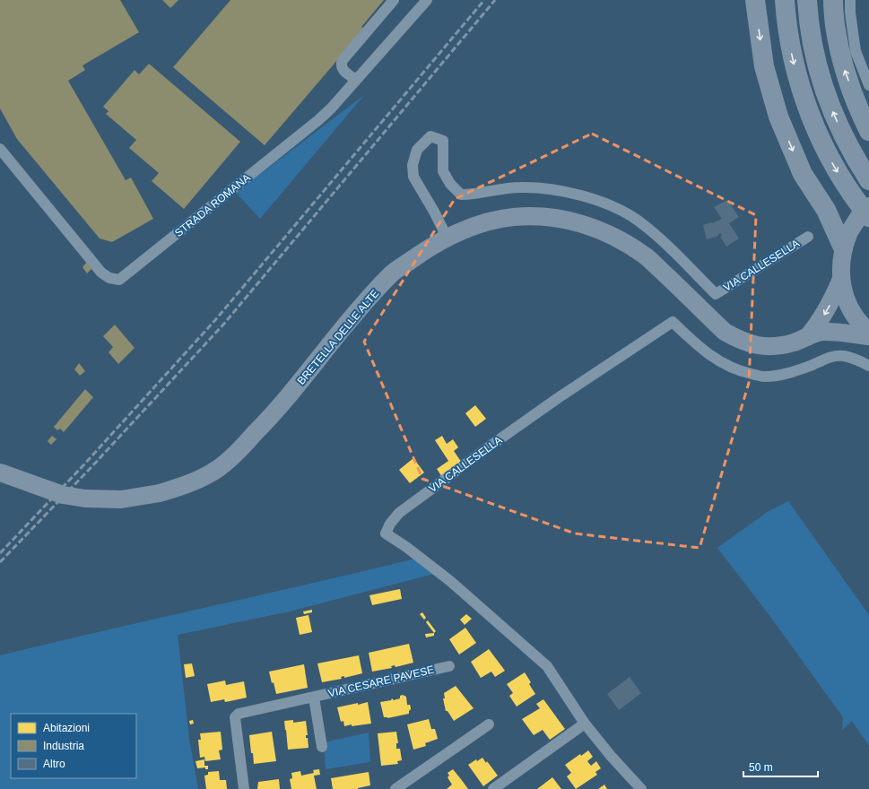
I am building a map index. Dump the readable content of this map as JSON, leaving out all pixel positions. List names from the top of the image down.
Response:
{
  "streets": {
    "main road": ["BRETELLA DELLE ALTE"],
    "street": ["STRADA ROMANA", "VIA CALLESELLA", "VIA CESARE PAVESE"]
  },
  "crossings": [
    ["VIA CALLESELLA", "BRETELLA DELLE ALTE"]
  ],
  "legend": ["Abitazioni", "Industria", "Altro"],
  "scale_bar": "50 m"
}
